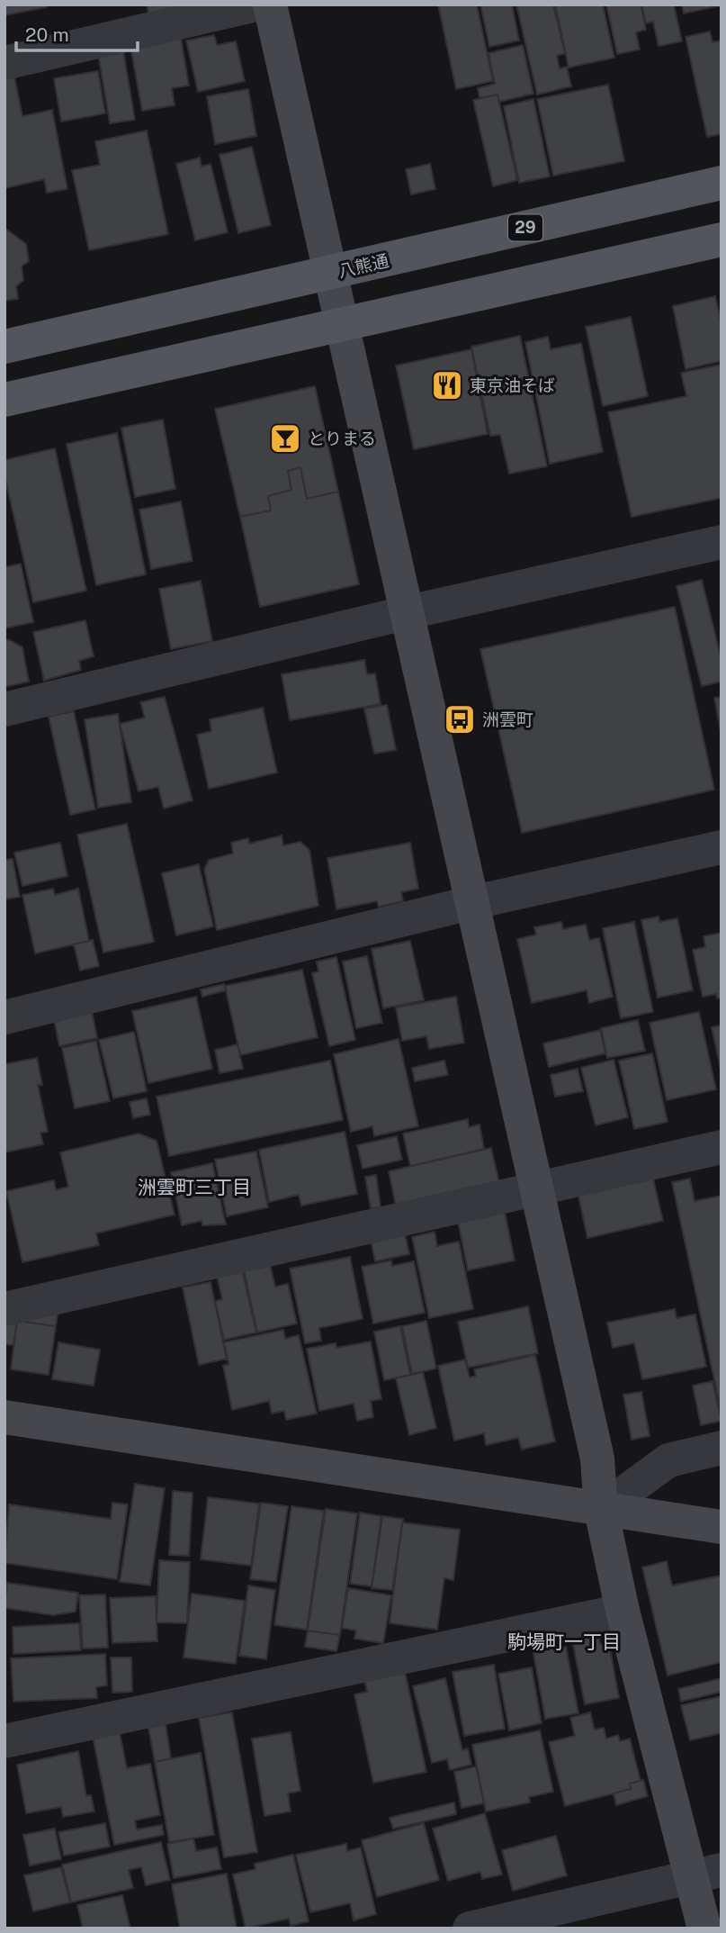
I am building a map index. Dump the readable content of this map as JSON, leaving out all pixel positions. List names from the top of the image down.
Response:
{
  "streets": {
    "main road": ["29", "八熊通"]
  },
  "districts": ["洲雲町三丁目", "駒場町一丁目"],
  "places": {
    "restaurant": ["東京油そば"],
    "bar": ["とりまる"],
    "bus stop": ["洲雲町"]
  },
  "scale_bar": "20 m"
}
